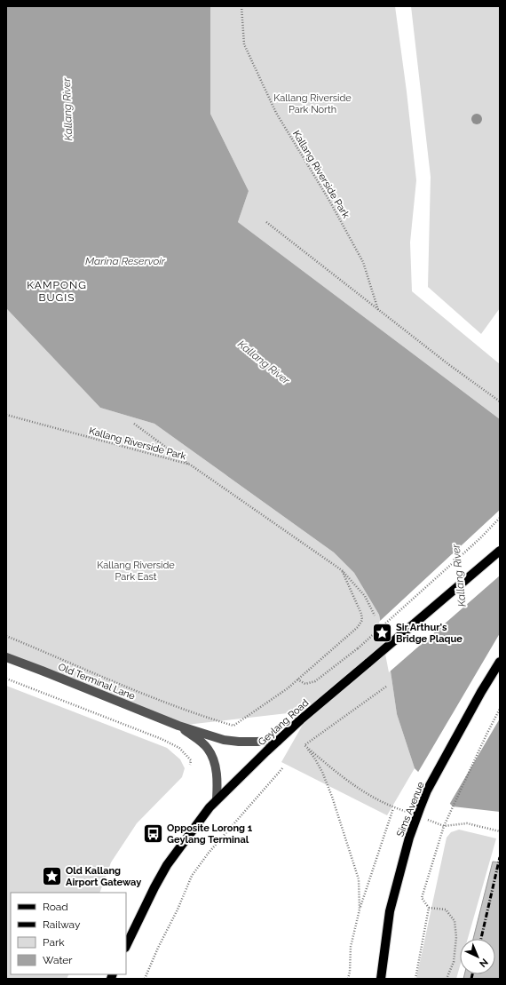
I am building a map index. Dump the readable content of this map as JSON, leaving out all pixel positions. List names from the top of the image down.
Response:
{
  "streets": {
    "main road": ["Geylang Road", "Sims Avenue"],
    "street": ["Old Terminal Lane"],
    "path": ["Kallang Riverside Park"]
  },
  "crossings": [
    ["Old Terminal Lane", "Geylang Road"]
  ],
  "districts": ["KAMPONG BUGIS"],
  "water": ["Kallang River", "Marina Reservoir"],
  "parks": ["Kallang Riverside Park North", "Kallang Riverside Park East"],
  "places": {
    "place": ["Sir Arthur's Bridge Plaque", "Old Kallang Airport Gateway"],
    "bus stop": ["Opposite Lorong 1 Geylang Terminal"]
  },
  "legend": [
    "Road",
    "Railway",
    "Park",
    "Water"
  ],
  "north": "bottom right"
}
